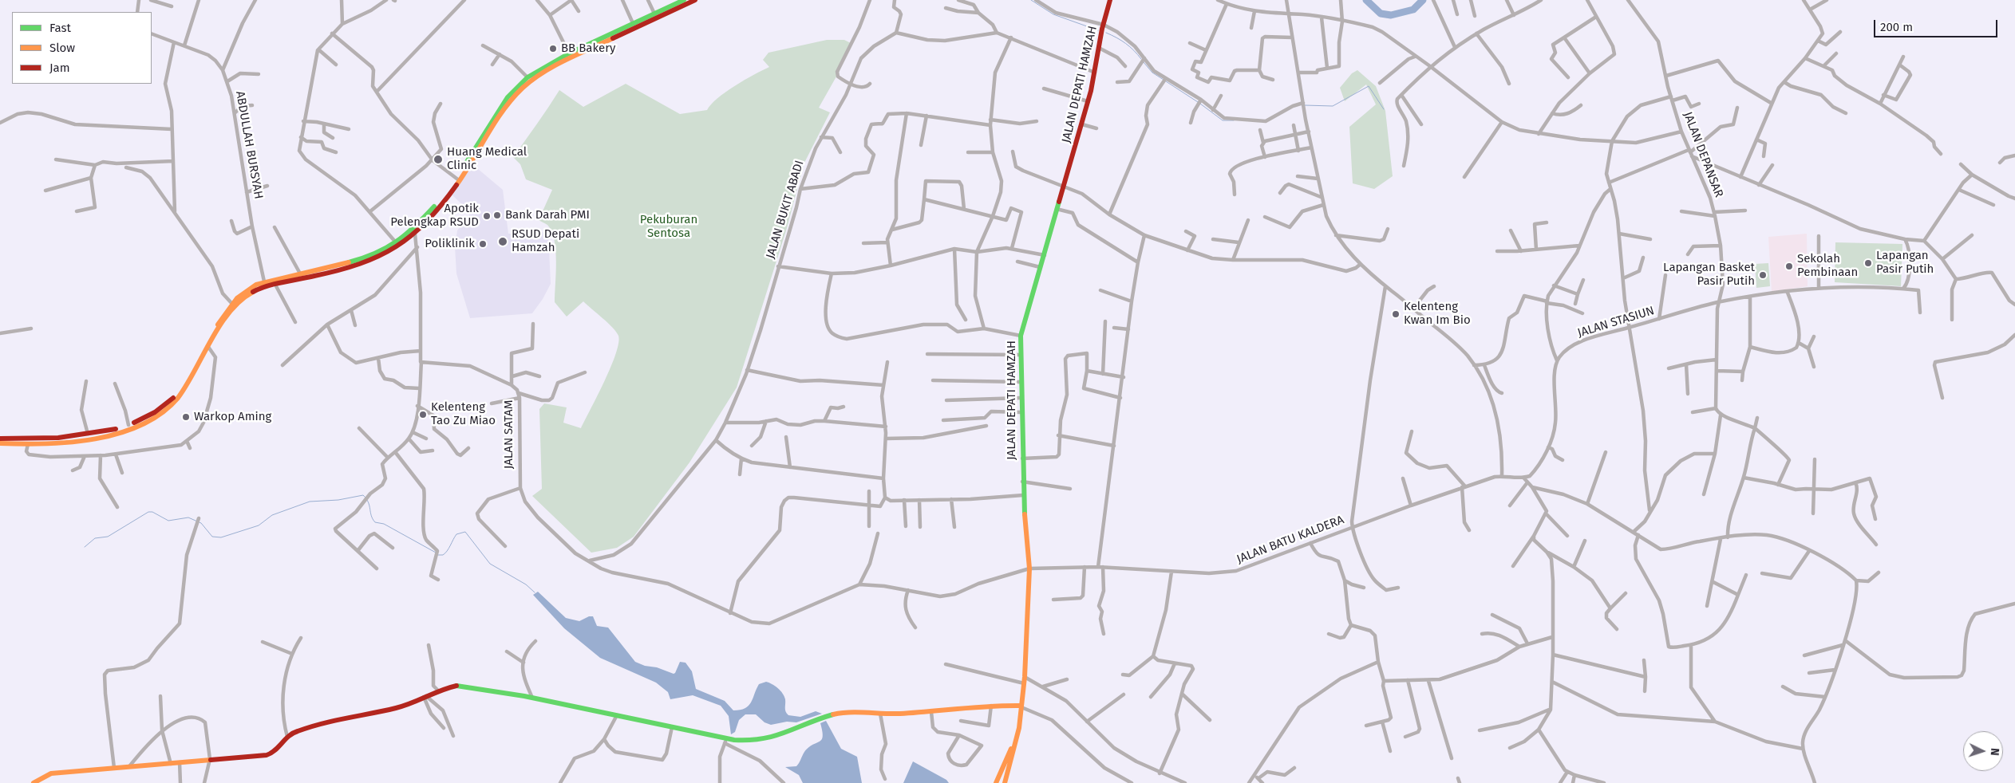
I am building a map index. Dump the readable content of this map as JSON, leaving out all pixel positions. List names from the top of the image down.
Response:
{
  "streets": {
    "main road": ["JALAN DEPATI HAMZAH"],
    "street": [
      "ABDULLAH BURSYAH",
      "JALAN DEPANSAR",
      "JALAN BUKIT ABADI",
      "JALAN STASIUN",
      "JALAN SATAM",
      "JALAN BATU KALDERA"
    ]
  },
  "crossings": [
    ["JALAN DEPATI HAMZAH", "JALAN BATU KALDERA"],
    ["JALAN DEPANSAR", "JALAN STASIUN"],
    ["JALAN BUKIT ABADI", "JALAN SATAM"],
    ["JALAN SATAM", "JALAN BATU KALDERA"]
  ],
  "parks": ["Pekuburan Sentosa"],
  "places": [
    "BB Bakery",
    "Huang Medical Clinic",
    "Bank Darah PMI",
    "Apotik Pelengkap RSUD",
    "RSUD Depati Hamzah",
    "Poliklinik",
    "Lapangan Pasir Putih",
    "Sekolah Pembinaan",
    "Lapangan Basket Pasir Putih",
    "Kelenteng Kwan Im Bio",
    "Kelenteng Tao Zu Miao",
    "Warkop Aming"
  ],
  "legend": ["Fast", "Slow", "Jam"],
  "scale_bar": "200 m",
  "north": "right"
}
